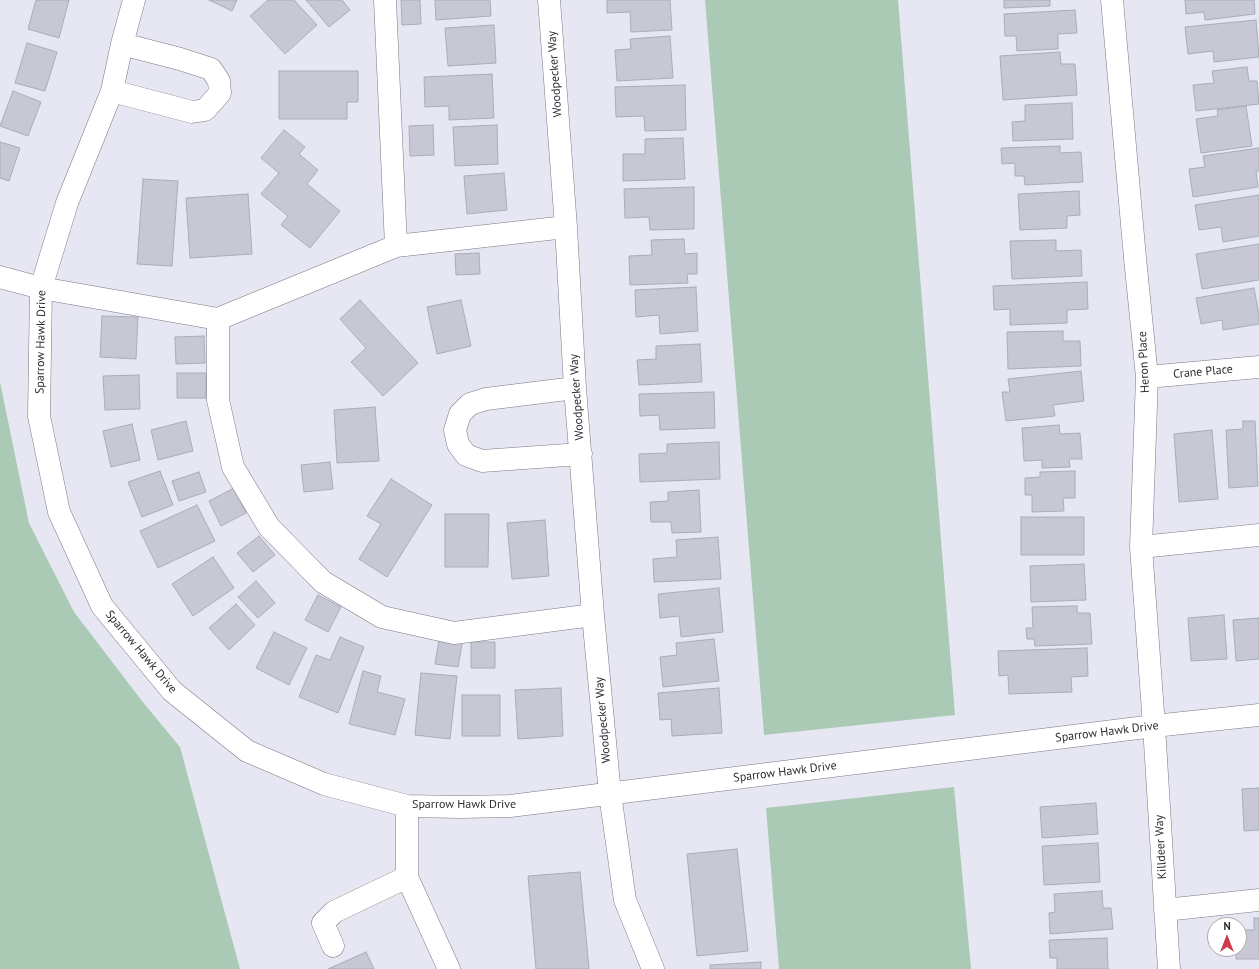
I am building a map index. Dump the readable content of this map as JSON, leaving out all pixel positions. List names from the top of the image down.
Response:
{
  "streets": {
    "street": [
      "Woodpecker Way",
      "Sparrow Hawk Drive",
      "Heron Place",
      "Crane Place",
      "Killdeer Way"
    ]
  },
  "crossings": [
    ["Woodpecker Way", "Sparrow Hawk Drive"],
    ["Sparrow Hawk Drive", "Heron Place"],
    ["Sparrow Hawk Drive", "Killdeer Way"],
    ["Heron Place", "Crane Place"],
    ["Heron Place", "Killdeer Way"]
  ],
  "north": "top"
}
